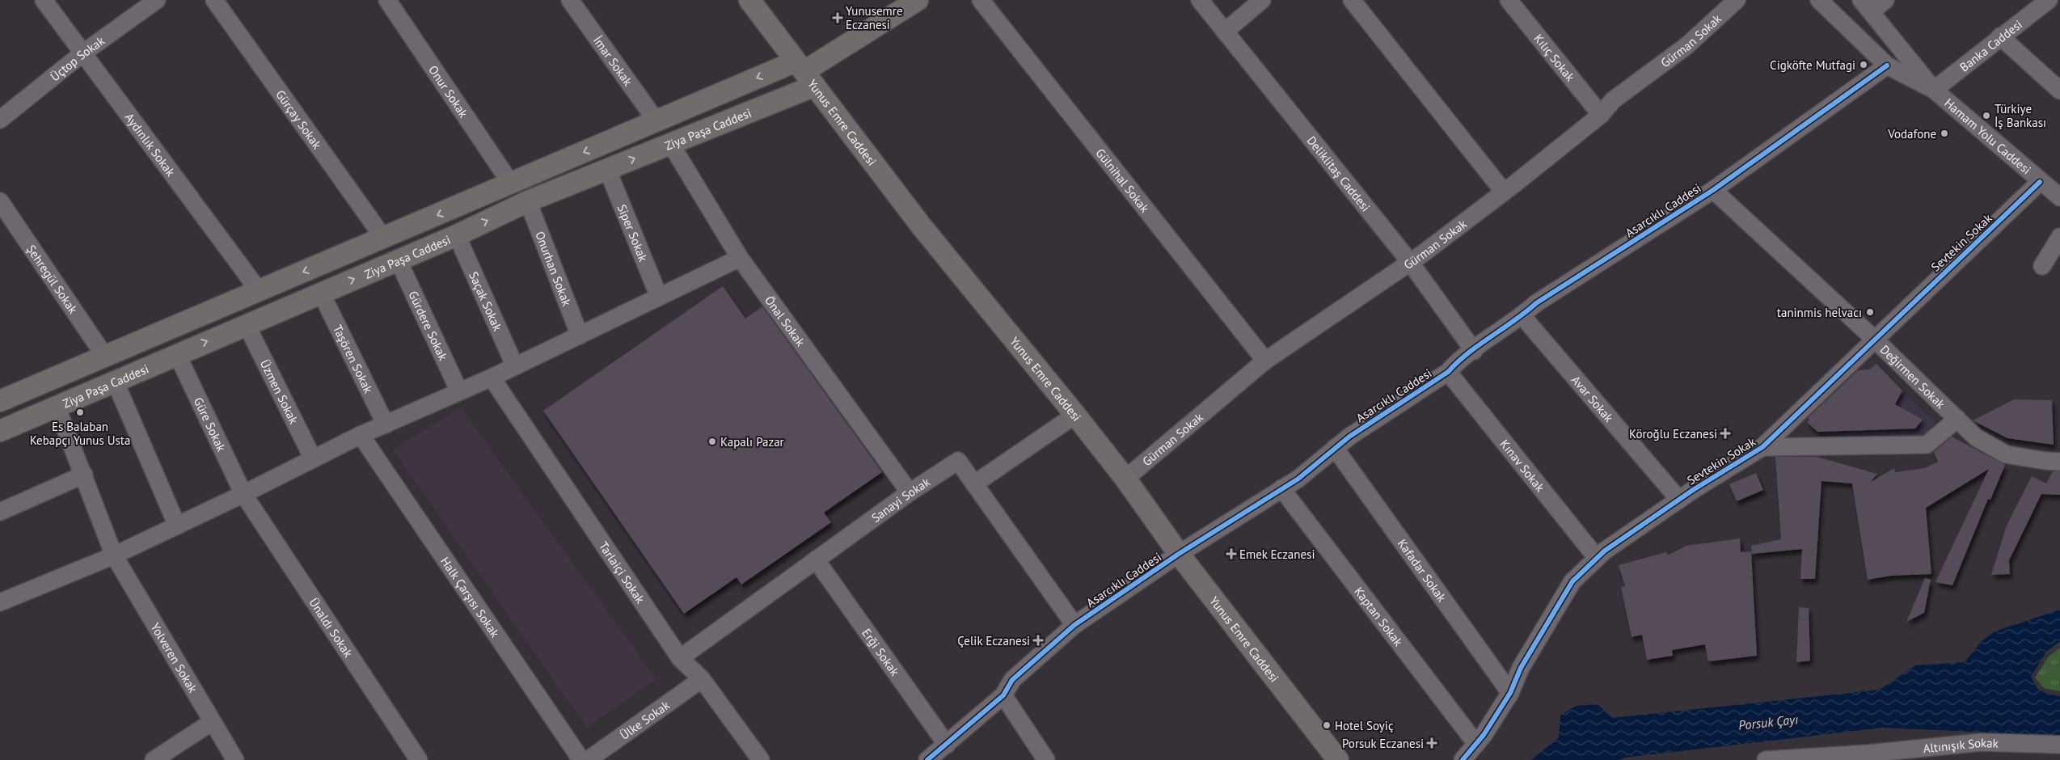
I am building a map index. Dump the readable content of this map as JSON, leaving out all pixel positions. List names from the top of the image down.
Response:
{
  "streets": {
    "main road": ["Yunus Emre Caddesi", "Ziya Paşa Caddesi"],
    "street": [
      "Gürman Sokak",
      "Banka Caddesi",
      "Kılıç Sokak",
      "Üçtop Sokak",
      "İmar Sokak",
      "Onur Sokak",
      "Gürçay Sokak",
      "Hamam Yolu Caddesi",
      "Aydınlık Sokak",
      "Deliklitaş Caddesi",
      "Gülnihal Sokak",
      "Asarcıklı Caddesi",
      "Siper Sokak",
      "Sevtekin Sokak",
      "Onurhan Sokak",
      "Şehregül Sokak",
      "Saçak Sokak",
      "Önal Sokak",
      "Gürdere Sokak",
      "Taşören Sokak",
      "Değirmen Sokak",
      "Üzmen Sokak",
      "Avar Sokak",
      "Güre Sokak",
      "Kınav Sokak",
      "Sanayi Sokak",
      "Kafadar Sokak",
      "Tarlaiçi Sokak",
      "Halk Çarşısı Sokak",
      "Kaptan Sokak",
      "Ünaldı Sokak",
      "Erği Sokak",
      "Yolveren Sokak",
      "Ülke Sokak",
      "Altınışık Sokak"
    ]
  },
  "crossings": [
    ["Gürman Sokak", "Kılıç Sokak"],
    ["Gürman Sokak", "Yunus Emre Caddesi"],
    ["Gürman Sokak", "Deliklitaş Caddesi"],
    ["Gürman Sokak", "Gülnihal Sokak"],
    ["Banka Caddesi", "Hamam Yolu Caddesi"],
    ["Üçtop Sokak", "Aydınlık Sokak"],
    ["İmar Sokak", "Ziya Paşa Caddesi"],
    ["Onur Sokak", "Ziya Paşa Caddesi"],
    ["Gürçay Sokak", "Ziya Paşa Caddesi"],
    ["Yunus Emre Caddesi", "Ziya Paşa Caddesi"],
    ["Yunus Emre Caddesi", "Asarcıklı Caddesi"],
    ["Ziya Paşa Caddesi", "Aydınlık Sokak"],
    ["Ziya Paşa Caddesi", "Siper Sokak"],
    ["Ziya Paşa Caddesi", "Onurhan Sokak"],
    ["Ziya Paşa Caddesi", "Şehregül Sokak"],
    ["Ziya Paşa Caddesi", "Saçak Sokak"],
    ["Ziya Paşa Caddesi", "Önal Sokak"],
    ["Ziya Paşa Caddesi", "Gürdere Sokak"],
    ["Ziya Paşa Caddesi", "Taşören Sokak"],
    ["Ziya Paşa Caddesi", "Üzmen Sokak"],
    ["Ziya Paşa Caddesi", "Güre Sokak"],
    ["Ziya Paşa Caddesi", "Yolveren Sokak"],
    ["Hamam Yolu Caddesi", "Asarcıklı Caddesi"],
    ["Hamam Yolu Caddesi", "Sevtekin Sokak"],
    ["Deliklitaş Caddesi", "Asarcıklı Caddesi"],
    ["Asarcıklı Caddesi", "Değirmen Sokak"],
    ["Asarcıklı Caddesi", "Avar Sokak"],
    ["Asarcıklı Caddesi", "Kınav Sokak"],
    ["Asarcıklı Caddesi", "Sanayi Sokak"],
    ["Asarcıklı Caddesi", "Kafadar Sokak"],
    ["Asarcıklı Caddesi", "Kaptan Sokak"],
    ["Asarcıklı Caddesi", "Erği Sokak"],
    ["Sevtekin Sokak", "Değirmen Sokak"],
    ["Sevtekin Sokak", "Avar Sokak"],
    ["Sevtekin Sokak", "Kınav Sokak"],
    ["Sevtekin Sokak", "Kafadar Sokak"],
    ["Sevtekin Sokak", "Kaptan Sokak"],
    ["Önal Sokak", "Sanayi Sokak"],
    ["Güre Sokak", "Ünaldı Sokak"],
    ["Sanayi Sokak", "Tarlaiçi Sokak"],
    ["Sanayi Sokak", "Erği Sokak"],
    ["Tarlaiçi Sokak", "Ülke Sokak"]
  ],
  "water": ["Porsuk Çayı"],
  "places": {
    "health": [
      "Yunusemre Eczanesi",
      "Köroğlu Eczanesi",
      "Emek Eczanesi",
      "Çelik Eczanesi",
      "Porsuk Eczanesi"
    ],
    "other": [
      "Cigköfte Mutfagi",
      "Türkiye İş Bankası",
      "Vodafone",
      "taninmis helvacı",
      "Es Balaban Kebapçı Yunus Usta",
      "Kapalı Pazar",
      "Hotel Soyiç"
    ]
  }
}
